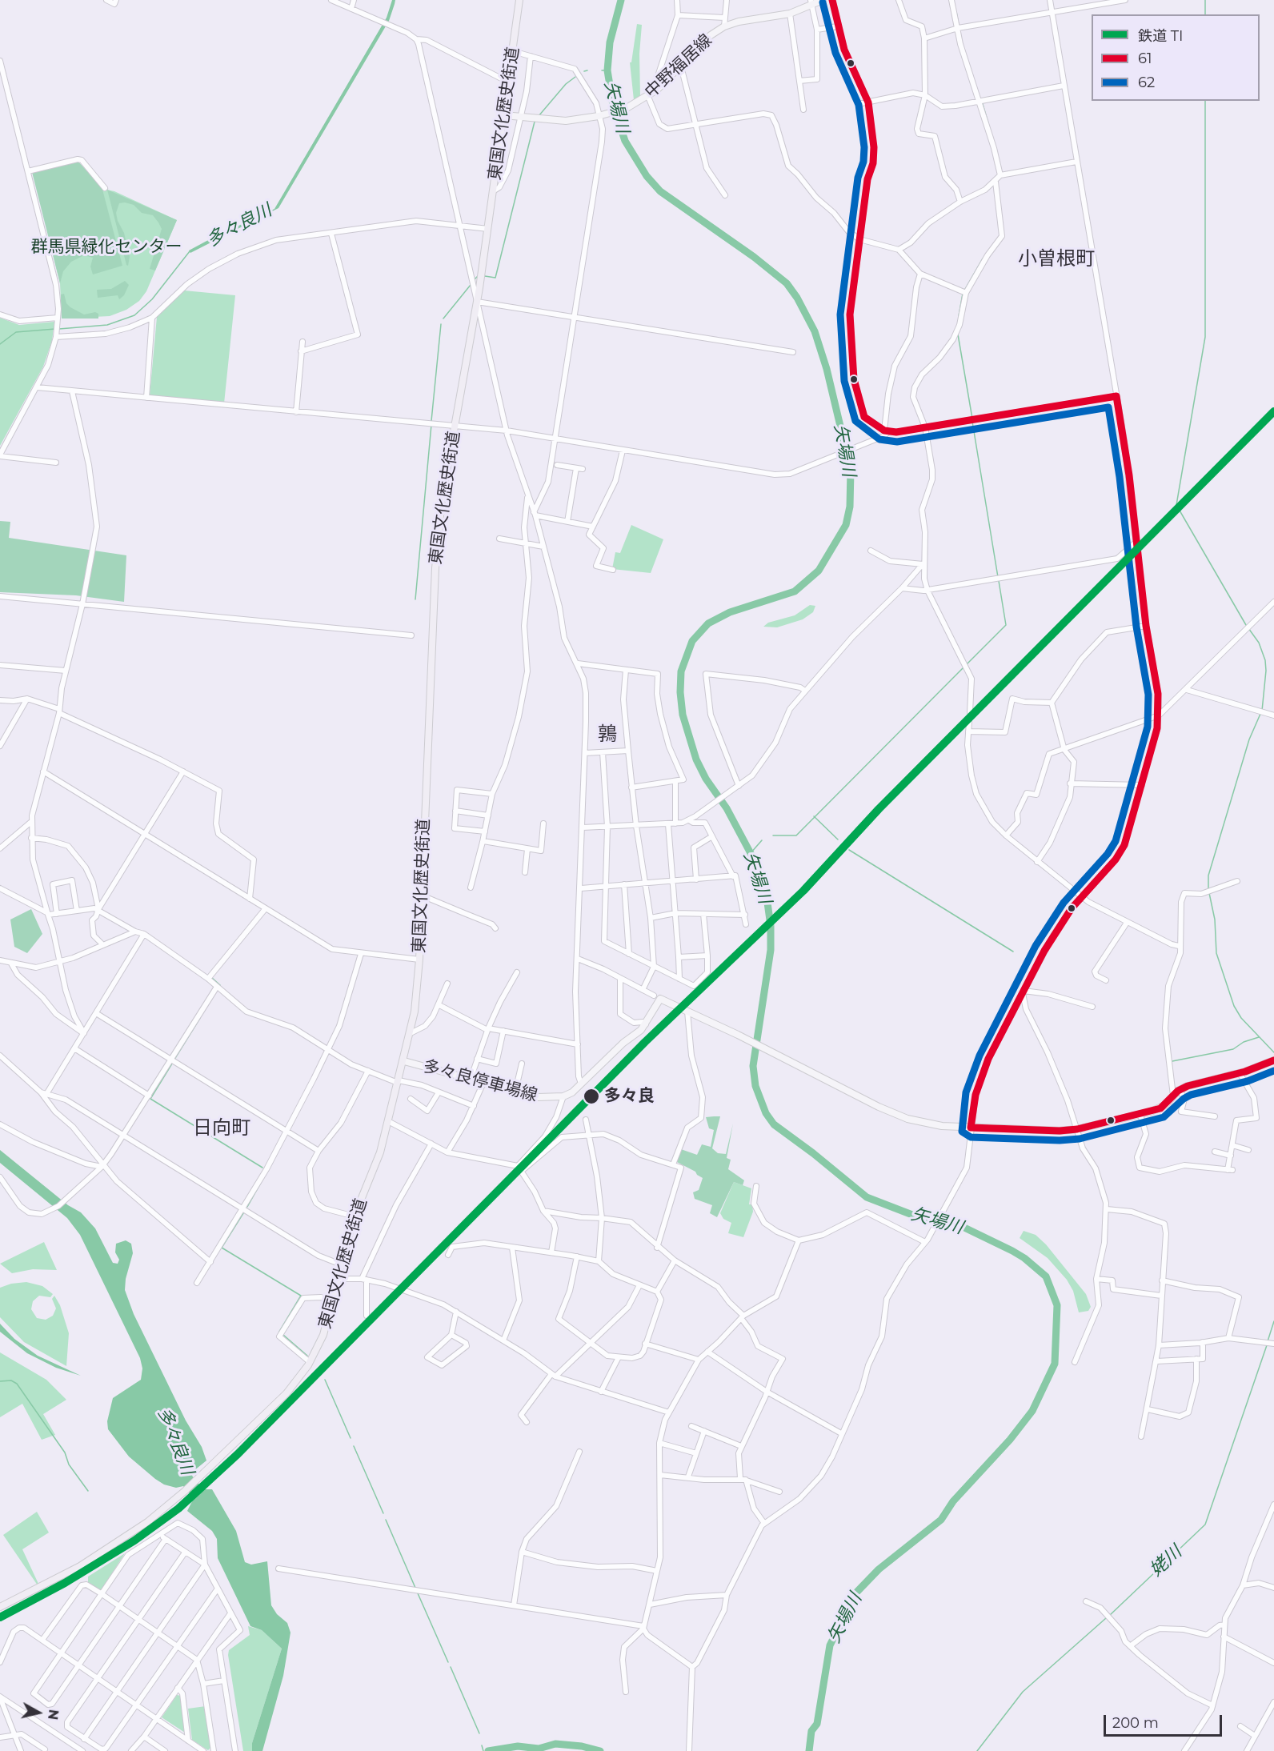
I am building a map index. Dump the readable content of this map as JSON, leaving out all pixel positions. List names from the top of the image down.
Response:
{
  "streets": {
    "highway": ["東国文化歴史街道"],
    "main road": ["中野福居線", "多々良停車場線"]
  },
  "crossings": [
    ["中野福居線", "東国文化歴史街道"],
    ["東国文化歴史街道", "多々良停車場線"]
  ],
  "districts": ["小曽根町", "鶉", "日向町"],
  "water": ["矢場川", "多々良川", "姥川"],
  "parks": ["群馬県緑化センター"],
  "places": ["多々良"],
  "lines": ["transit line 61", "transit line 62", "rail line TI"],
  "legend": ["鉄道 TI", "61", "62"],
  "scale_bar": "200 m",
  "north": "right"
}
